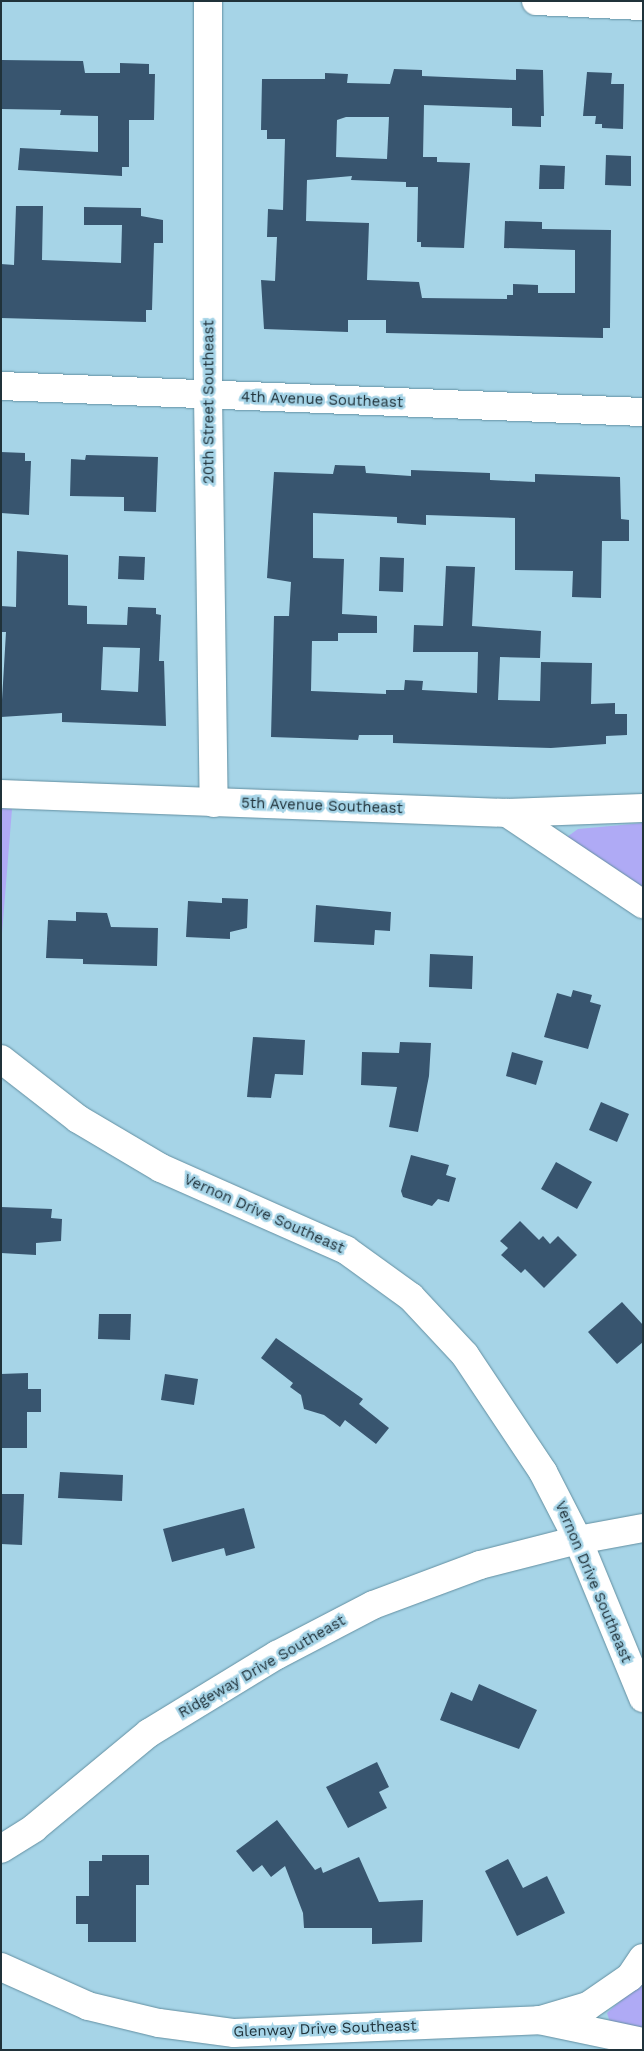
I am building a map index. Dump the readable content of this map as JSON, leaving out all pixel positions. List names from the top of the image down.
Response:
{
  "streets": {
    "street": [
      "4th Avenue Southeast",
      "20th Street Southeast",
      "5th Avenue Southeast",
      "Vernon Drive Southeast",
      "Ridgeway Drive Southeast",
      "Glenway Drive Southeast"
    ]
  },
  "crossings": [
    ["4th Avenue Southeast", "20th Street Southeast"],
    ["20th Street Southeast", "5th Avenue Southeast"],
    ["Vernon Drive Southeast", "Ridgeway Drive Southeast"]
  ]
}
